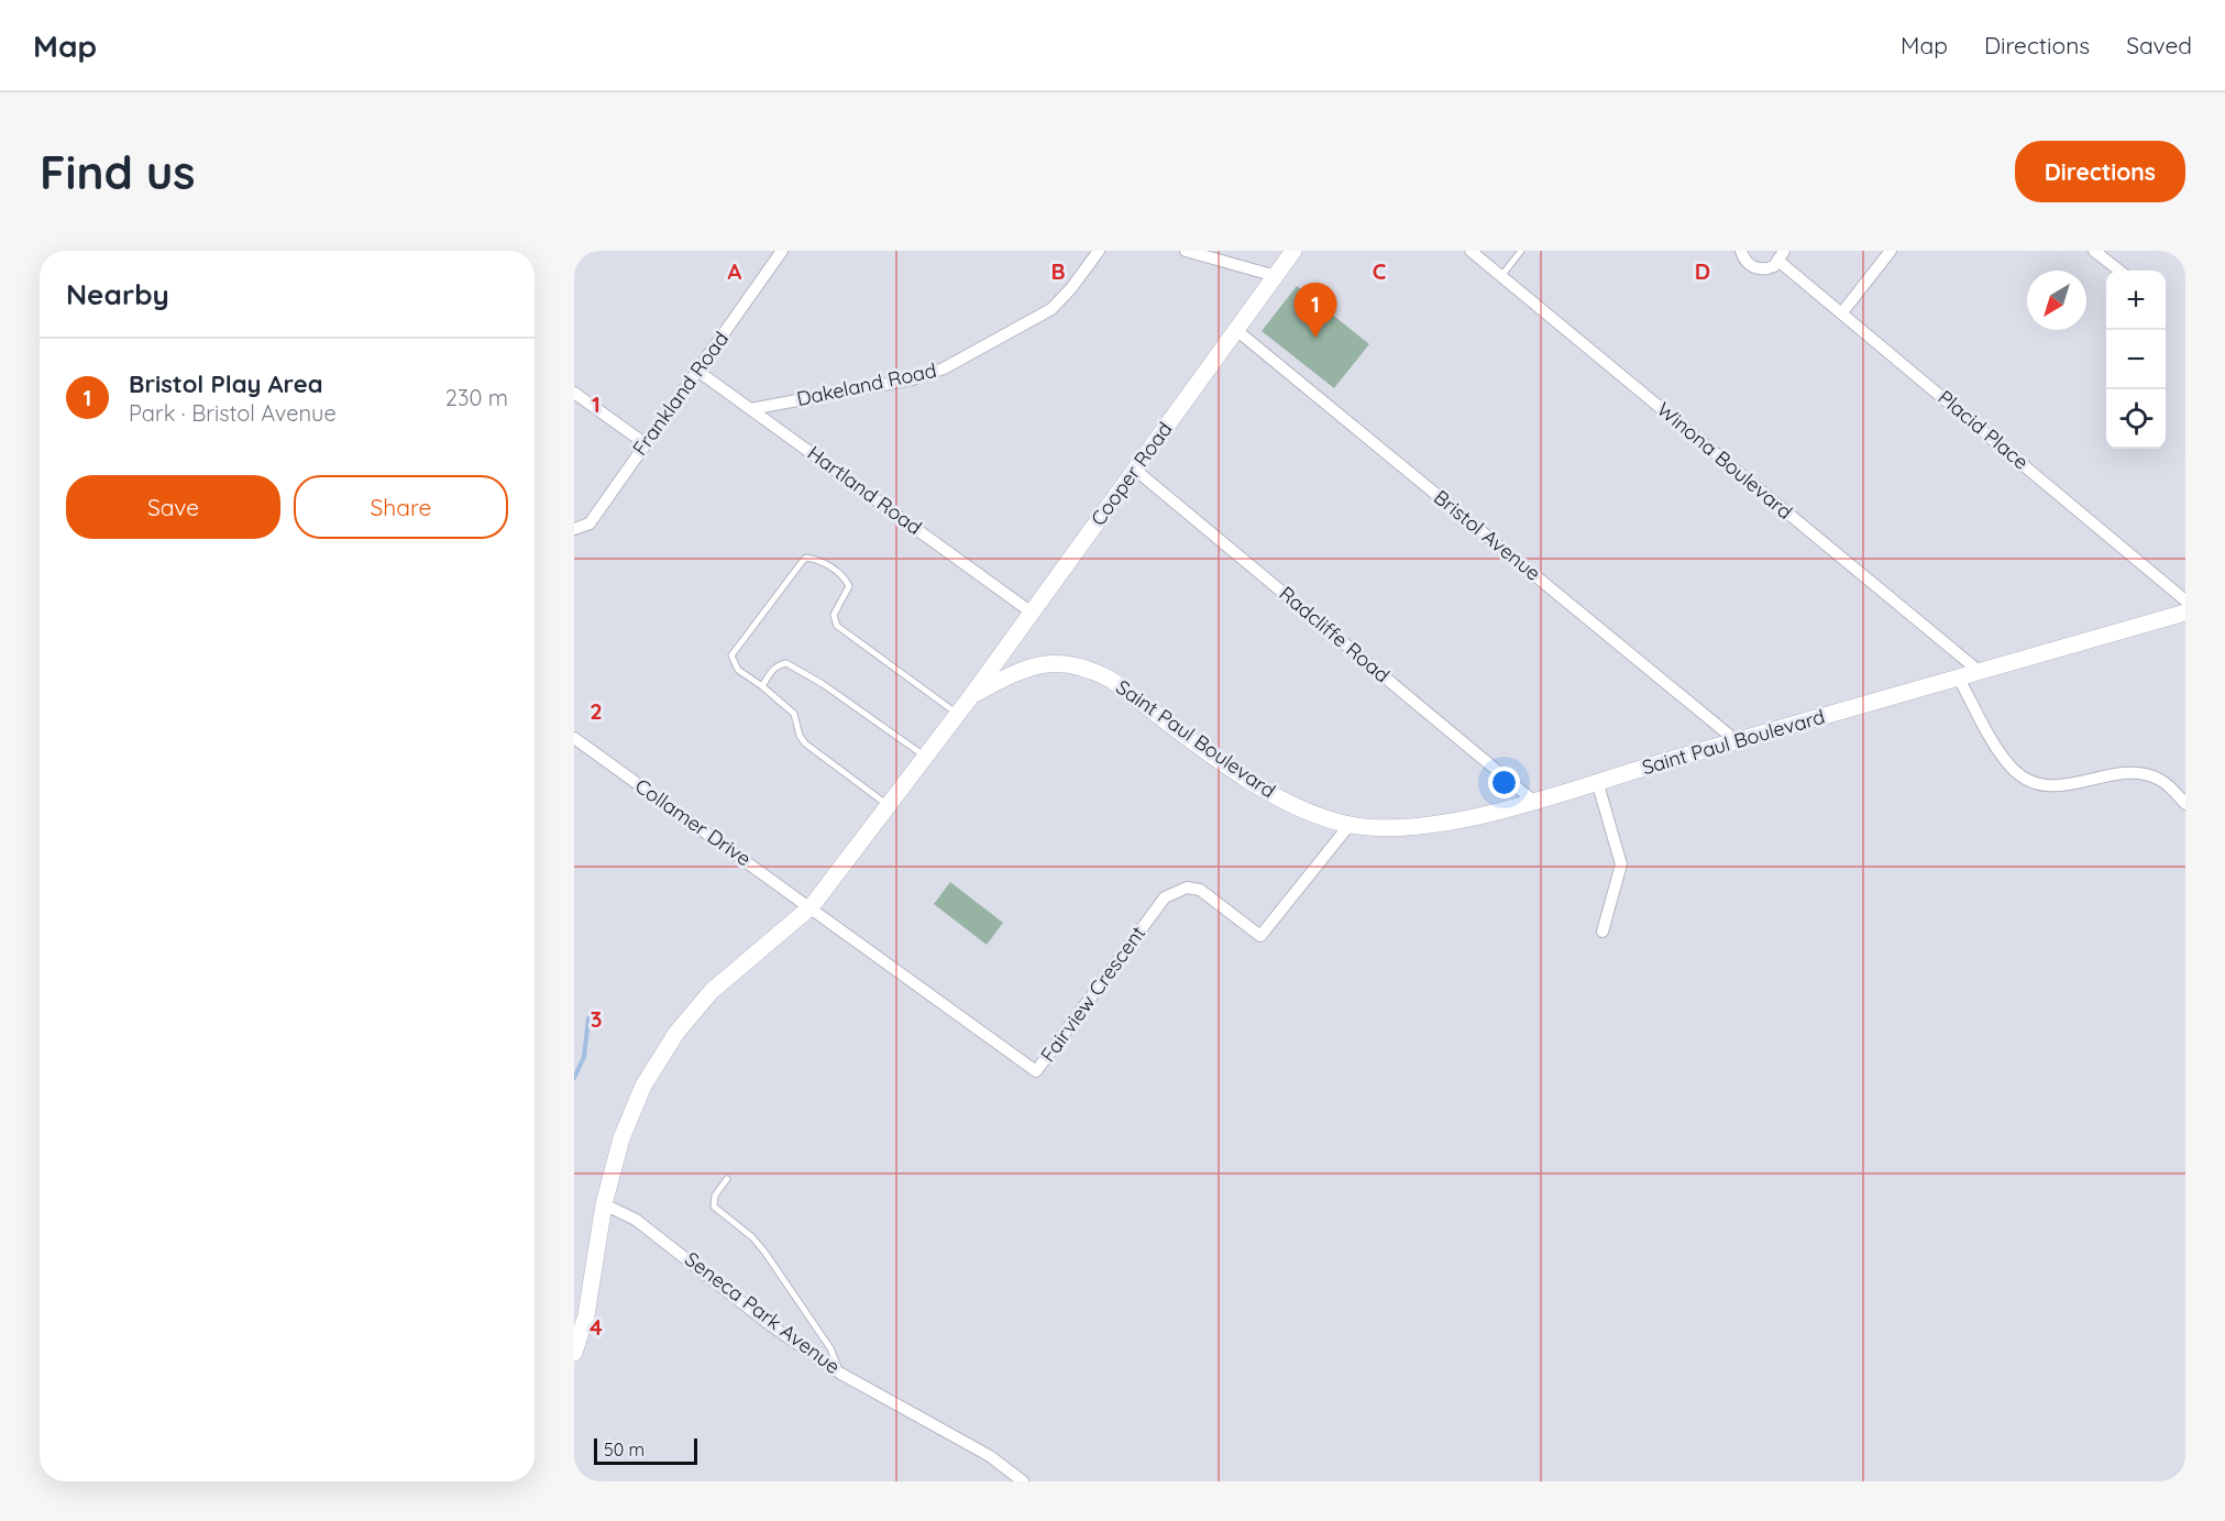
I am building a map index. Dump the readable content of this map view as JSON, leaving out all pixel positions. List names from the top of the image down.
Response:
{
  "streets": {
    "main road": ["Cooper Road", "Saint Paul Boulevard"],
    "street": [
      "Dakeland Road",
      "Frankland Road",
      "Placid Place",
      "Winona Boulevard",
      "Hartland Road",
      "Bristol Avenue",
      "Radcliffe Road",
      "Collamer Drive",
      "Fairview Crescent",
      "Seneca Park Avenue"
    ]
  },
  "crossings": [
    ["Dakeland Road", "Hartland Road"],
    ["Frankland Road", "Hartland Road"],
    ["Winona Boulevard", "Saint Paul Boulevard"],
    ["Cooper Road", "Hartland Road"],
    ["Cooper Road", "Bristol Avenue"],
    ["Cooper Road", "Radcliffe Road"],
    ["Cooper Road", "Saint Paul Boulevard"],
    ["Bristol Avenue", "Saint Paul Boulevard"],
    ["Radcliffe Road", "Saint Paul Boulevard"],
    ["Saint Paul Boulevard", "Collamer Drive"],
    ["Saint Paul Boulevard", "Fairview Crescent"],
    ["Saint Paul Boulevard", "Seneca Park Avenue"],
    ["Collamer Drive", "Fairview Crescent"]
  ],
  "scale_bar": "50 m",
  "north": "bottom left",
  "page": {
    "header": "Map",
    "nav": ["Map", "Directions", "Saved"],
    "buttons": [
      "Directions",
      ["Save", "Share"]
    ],
    "title": "Find us",
    "heading": "Nearby",
    "map_buttons": ["+", "−"],
    "pins": "1",
    "list": [
      {
        "mark": "1",
        "name": "Bristol Play Area",
        "note": "Park · Bristol Avenue",
        "value": "230 m"
      }
    ],
    "scale": "50 m"
  },
  "grid": {
    "columns": [
      "A",
      "B",
      "C",
      "D"
    ],
    "rows": [
      "1",
      "2",
      "3",
      "4"
    ]
  }
}
